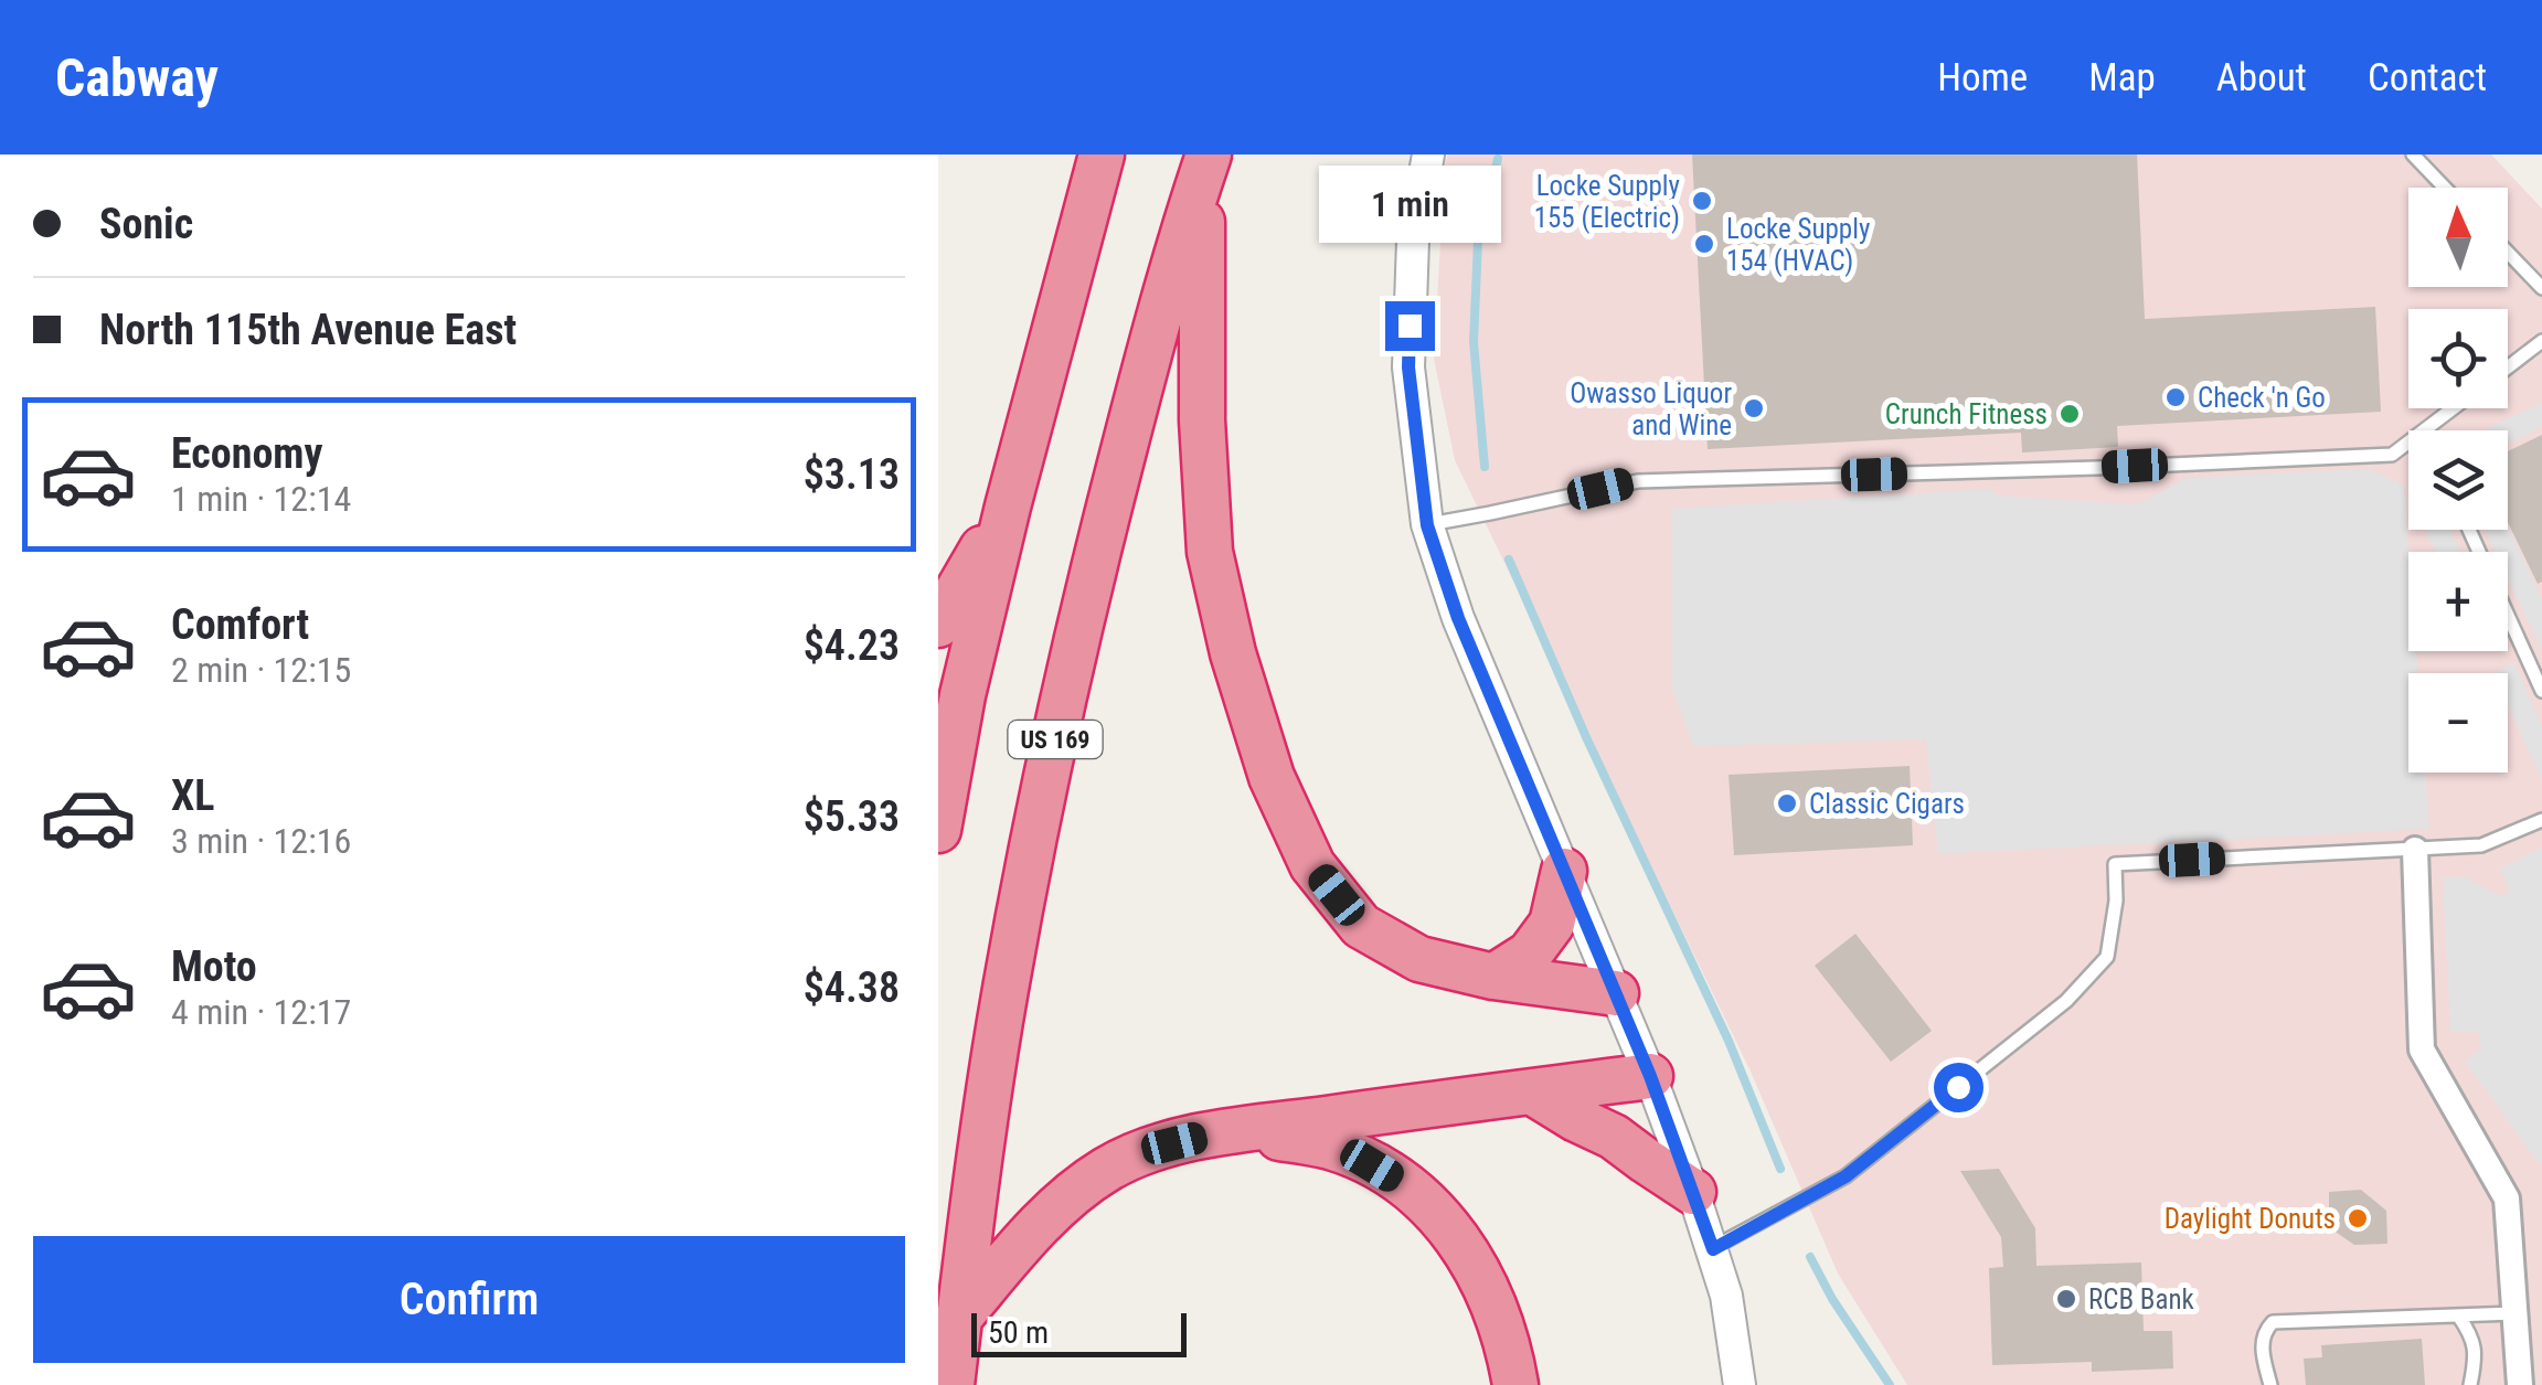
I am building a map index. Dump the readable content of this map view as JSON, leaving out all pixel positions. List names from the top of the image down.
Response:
{
  "streets": {
    "highway": ["US 169"]
  },
  "places": [
    "Locke Supply 155 (Electric)",
    "Locke Supply 154 (HVAC)",
    "Check 'n Go",
    "Owasso Liquor and Wine",
    "Crunch Fitness",
    "Classic Cigars",
    "Daylight Donuts",
    "RCB Bank"
  ],
  "scale_bar": "50 m",
  "north": "top",
  "page": {
    "header": "Cabway",
    "nav": [
      "Home",
      "Map",
      "About",
      "Contact"
    ],
    "banner": ["Sonic", "North 115th Avenue East"],
    "bubble": "1 min",
    "map_buttons": ["+", "−"],
    "list": [
      {
        "name": "Economy",
        "note": "1 min · 12:14",
        "value": "$3.13"
      },
      {
        "name": "Comfort",
        "note": "2 min · 12:15",
        "value": "$4.23"
      },
      {
        "name": "XL",
        "note": "3 min · 12:16",
        "value": "$5.33"
      },
      {
        "name": "Moto",
        "note": "4 min · 12:17",
        "value": "$4.38"
      }
    ],
    "buttons": "Confirm",
    "scale": "50 m"
  }
}
